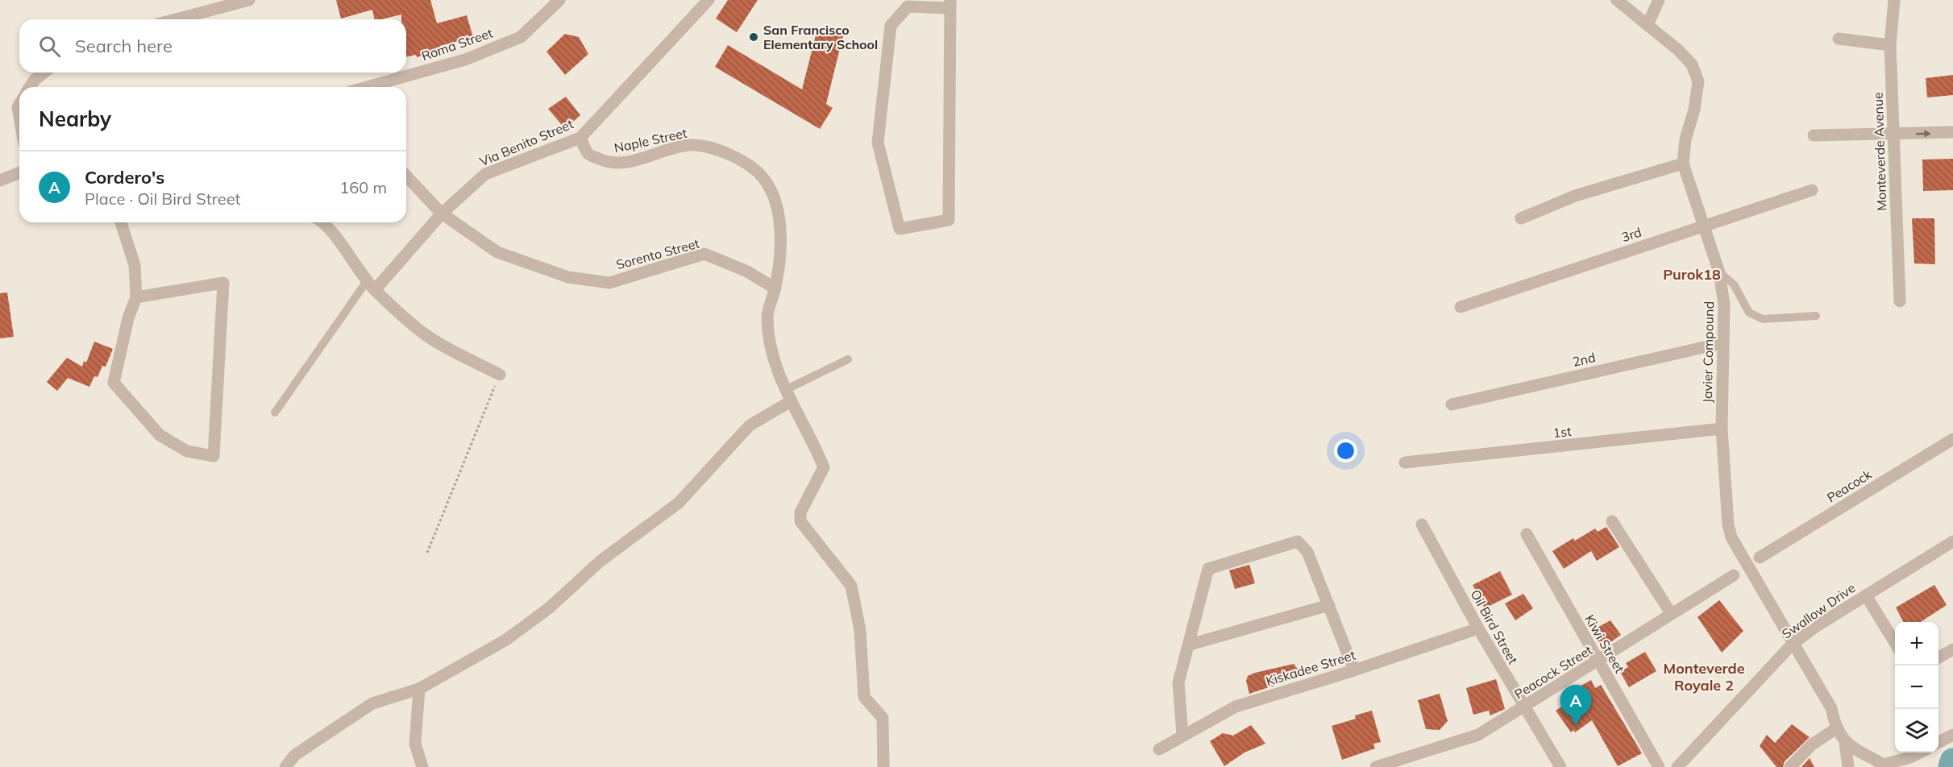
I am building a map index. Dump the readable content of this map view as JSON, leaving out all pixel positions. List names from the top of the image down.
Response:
{
  "streets": {
    "street": [
      "Roma Street",
      "Naple Street",
      "Via Benito Street",
      "Monteverde Avenue",
      "3rd",
      "Sorento Street",
      "Javier Compound",
      "2nd",
      "1st",
      "Peacock",
      "Swallow Drive",
      "Oil Bird Street",
      "Kiwi Street",
      "Kiskadee Street",
      "Peacock Street"
    ]
  },
  "crossings": [
    ["Naple Street", "Via Benito Street"],
    ["Naple Street", "Sorento Street"],
    ["Via Benito Street", "Sorento Street"],
    ["3rd", "Javier Compound"],
    ["Javier Compound", "2nd"],
    ["Javier Compound", "1st"],
    ["Javier Compound", "Swallow Drive"],
    ["Oil Bird Street", "Kiskadee Street"],
    ["Oil Bird Street", "Peacock Street"],
    ["Kiwi Street", "Peacock Street"]
  ],
  "districts": ["Purok18", "Monteverde Royale 2"],
  "places": ["San Francisco Elementary School"],
  "page": {
    "search": "Search here",
    "heading": "Nearby",
    "list": [
      {
        "mark": "A",
        "name": "Cordero's",
        "note": "Place · Oil Bird Street",
        "value": "160 m"
      }
    ],
    "map_buttons": ["+", "−"],
    "pins": "A"
  }
}
